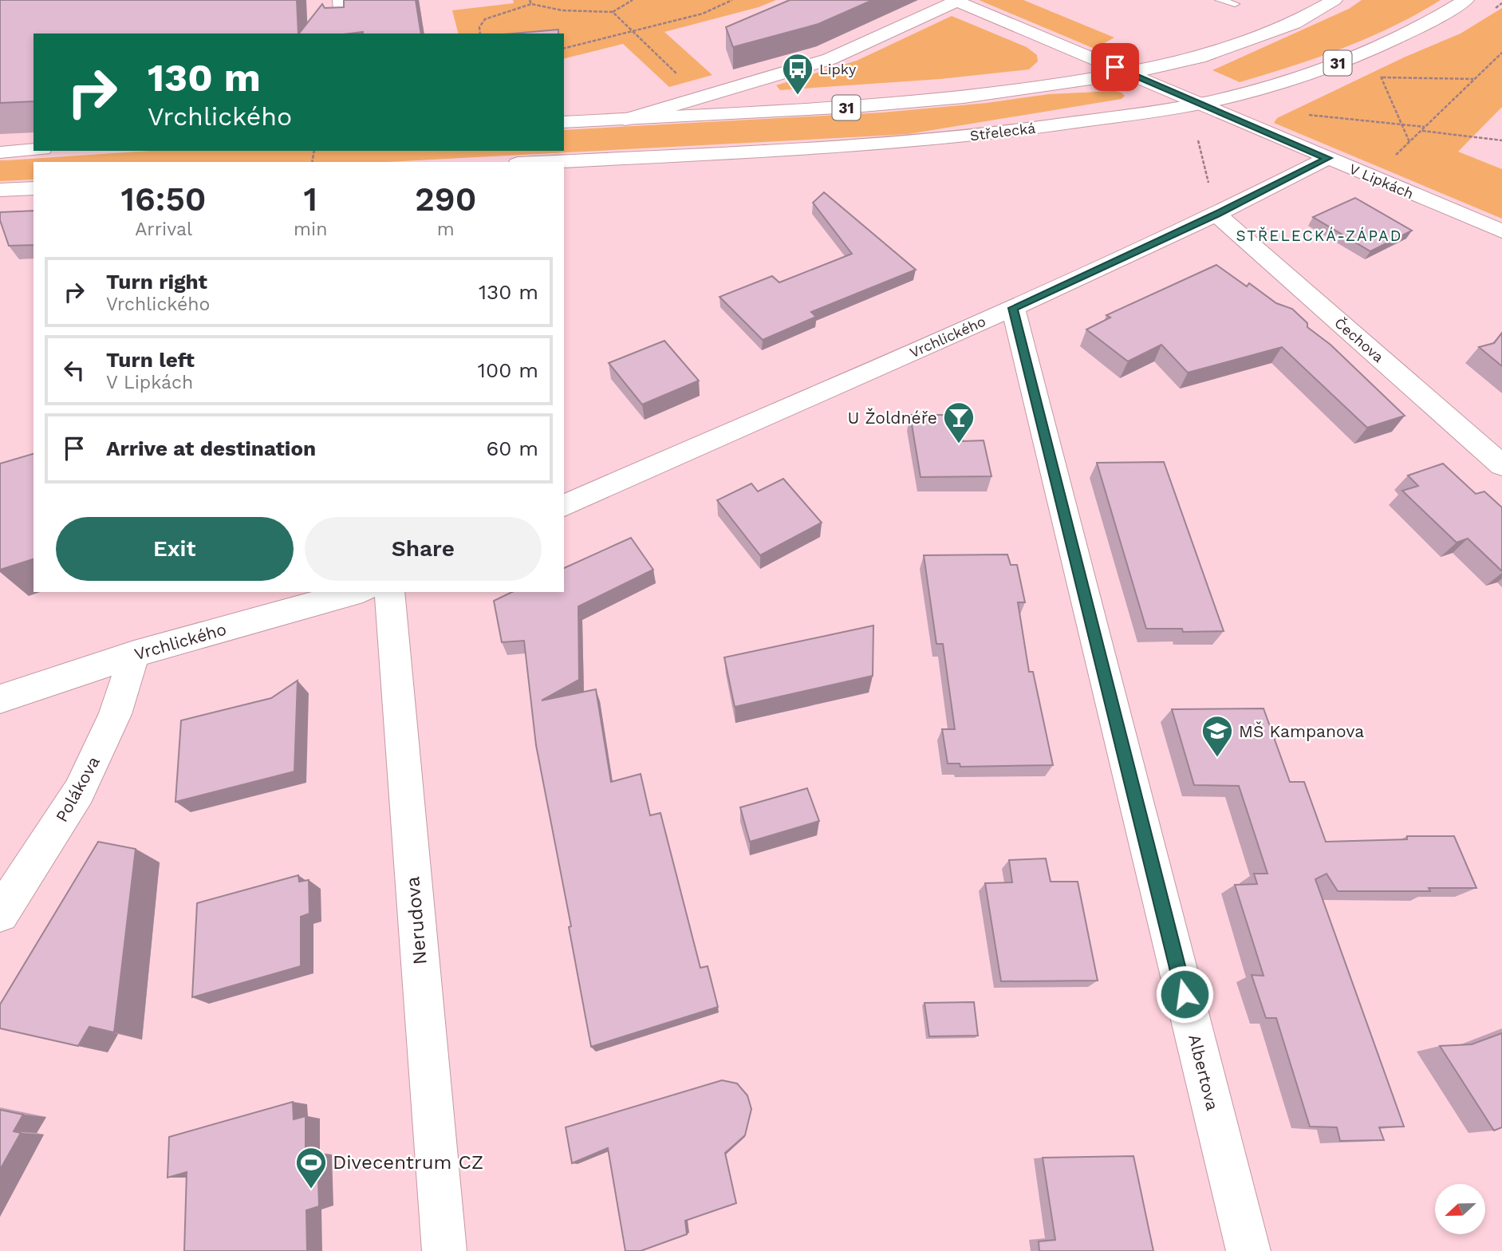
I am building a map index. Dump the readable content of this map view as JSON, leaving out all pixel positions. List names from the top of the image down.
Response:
{
  "streets": {
    "street": [
      "31",
      "Střelecká",
      "V Lipkách",
      "Vrchlického",
      "Čechova",
      "Polákova",
      "Nerudova",
      "Albertova"
    ]
  },
  "crossings": [
    ["31", "V Lipkách"],
    ["Střelecká", "V Lipkách"],
    ["V Lipkách", "Vrchlického"],
    ["Vrchlického", "Čechova"],
    ["Vrchlického", "Polákova"],
    ["Vrchlického", "Albertova"]
  ],
  "districts": ["STŘELECKÁ-ZÁPAD"],
  "places": {
    "bus stop": ["Lipky"],
    "bar": ["U Žoldnéře"],
    "school or university": ["MŠ Kampanova"],
    "sports": ["Divecentrum CZ"]
  },
  "north": "left",
  "page": {
    "turn": ["130 m", "Vrchlického"],
    "eta": [
      "16:50",
      "Arrival",
      "1",
      "min",
      "290",
      "m"
    ],
    "list": [
      {
        "name": "Turn right",
        "note": "Vrchlického",
        "value": "130 m"
      },
      {
        "name": "Turn left",
        "note": "V Lipkách",
        "value": "100 m"
      },
      {
        "name": "Arrive at destination",
        "value": "60 m"
      }
    ],
    "buttons": ["Exit", "Share"]
  }
}
